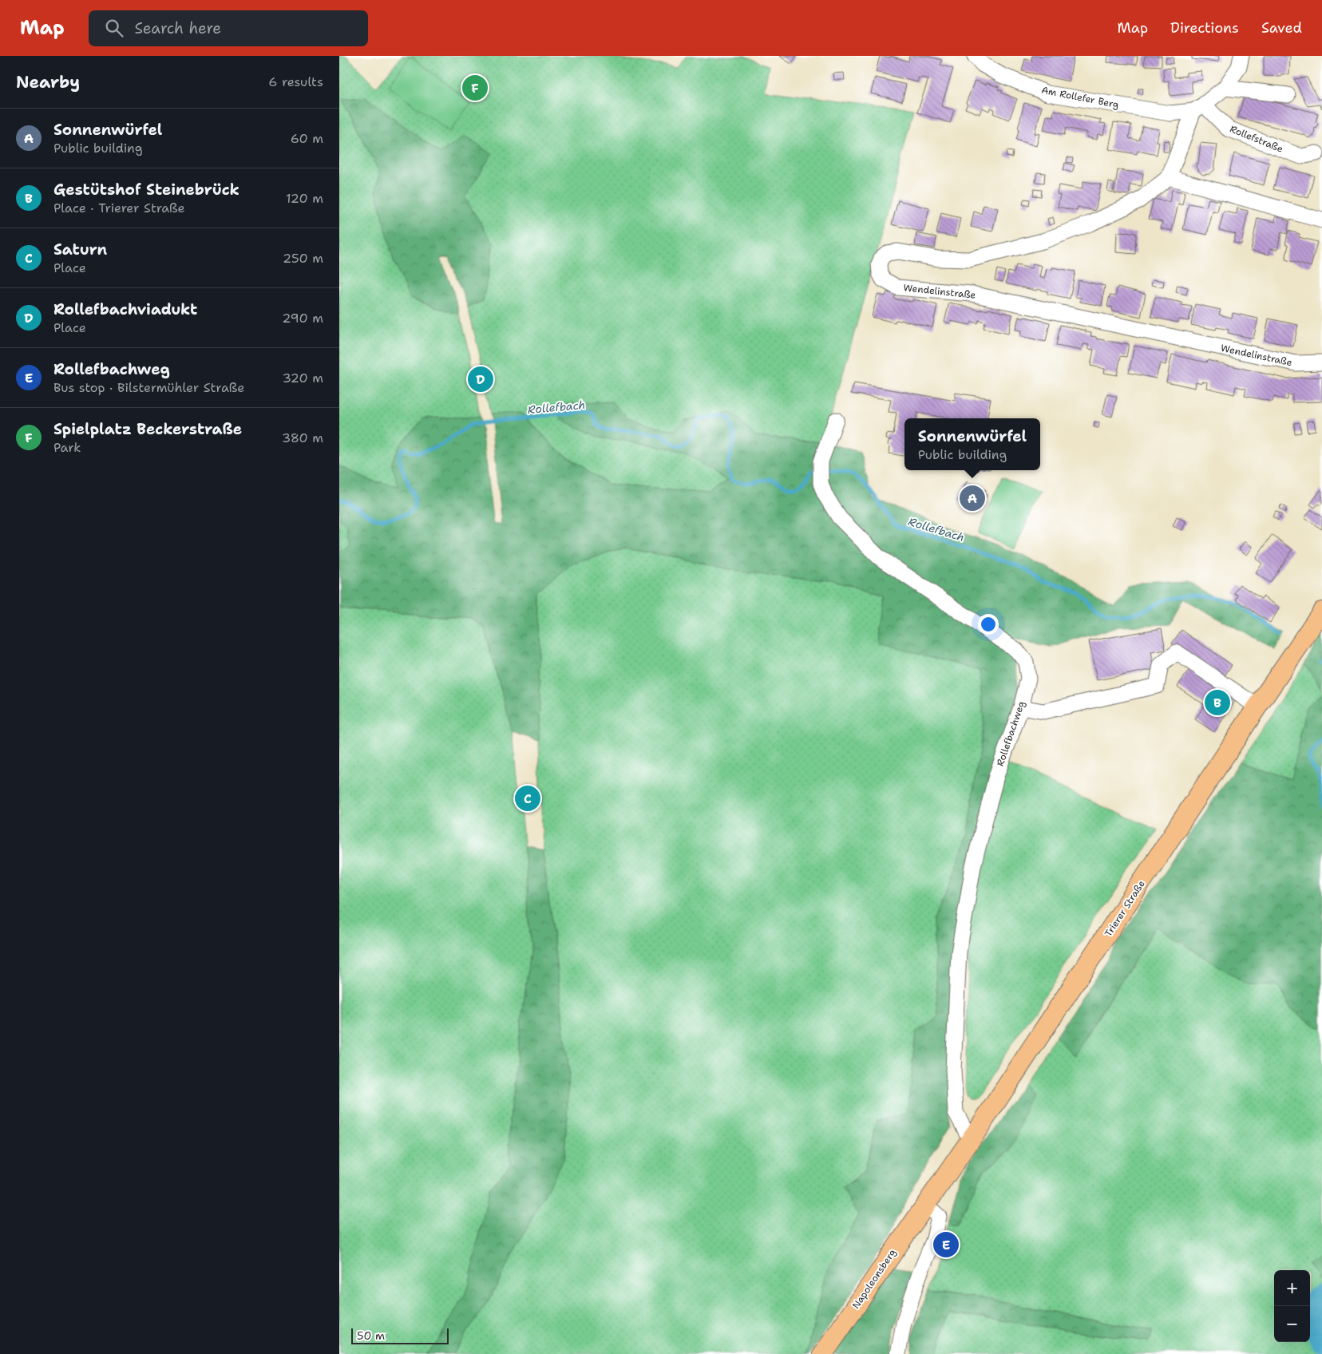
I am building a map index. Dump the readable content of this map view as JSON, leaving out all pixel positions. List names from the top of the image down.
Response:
{
  "streets": {
    "main road": ["Trierer Straße", "Napoleonsberg"],
    "street": [
      "Am Rollefer Berg",
      "Rollefstraße",
      "Wendelinstraße",
      "Rollefbachweg"
    ]
  },
  "crossings": [
    ["Am Rollefer Berg", "Rollefstraße"],
    ["Rollefbachweg", "Trierer Straße"],
    ["Trierer Straße", "Napoleonsberg"]
  ],
  "water": ["Rollefbach"],
  "scale_bar": "50 m",
  "page": {
    "header": "Map",
    "search": "Search here",
    "nav": ["Map", "Directions", "Saved"],
    "heading": ["Nearby", "6 results"],
    "pins": [
      "F",
      "D",
      "A",
      "B",
      "C",
      "E"
    ],
    "list": [
      {
        "mark": "A",
        "name": "Sonnenwürfel",
        "note": "Public building",
        "value": "60 m"
      },
      {
        "mark": "B",
        "name": "Gestütshof Steinebrück",
        "note": "Place · Trierer Straße",
        "value": "120 m"
      },
      {
        "mark": "C",
        "name": "Saturn",
        "note": "Place",
        "value": "250 m"
      },
      {
        "mark": "D",
        "name": "Rollefbachviadukt",
        "note": "Place",
        "value": "290 m"
      },
      {
        "mark": "E",
        "name": "Rollefbachweg",
        "note": "Bus stop · Bilstermühler Straße",
        "value": "320 m"
      },
      {
        "mark": "F",
        "name": "Spielplatz Beckerstraße",
        "note": "Park",
        "value": "380 m"
      }
    ],
    "popup": ["Sonnenwürfel", "Public building"],
    "map_buttons": ["+", "−"],
    "scale": "50 m"
  }
}
